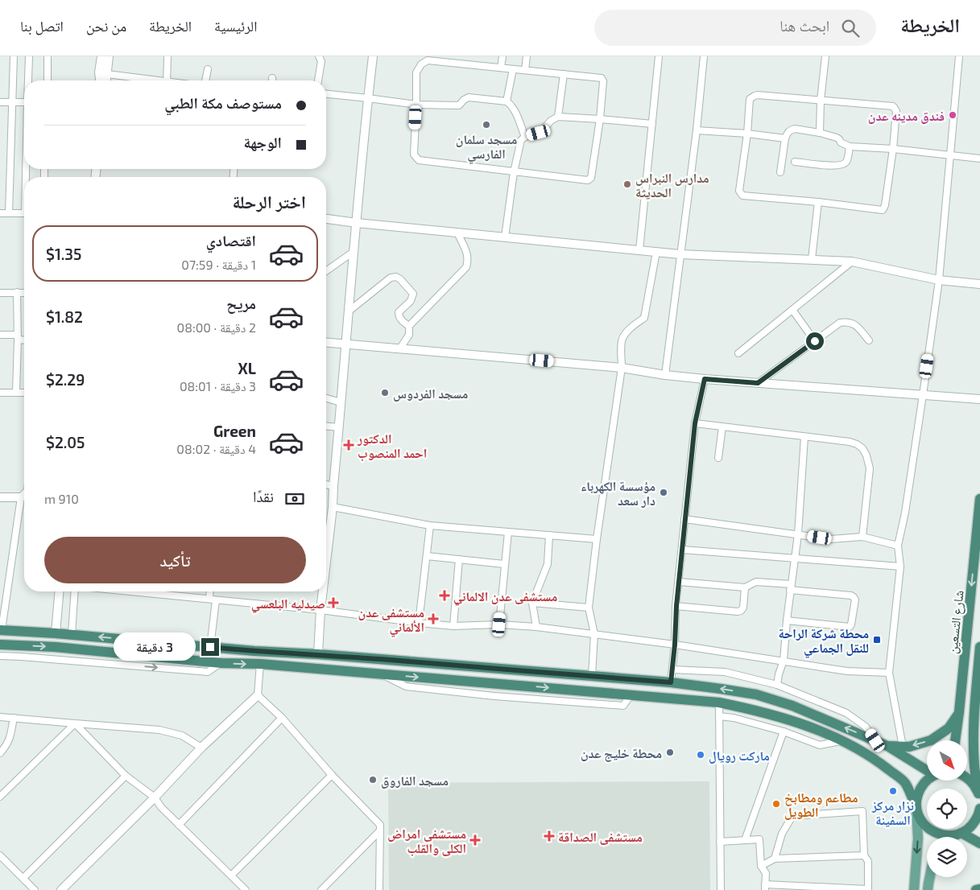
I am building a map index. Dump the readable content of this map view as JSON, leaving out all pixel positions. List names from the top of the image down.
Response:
{
  "streets": {
    "highway": ["شارع التسعين"]
  },
  "places": {
    "other": [
      "فندق مدينه عدن",
      "مسجد سلمان الفارسي",
      "مدارس النبراس الحديثة",
      "مسجد الفردوس",
      "مؤسسة الكهرباء دار سعد",
      "محطة خليج عدن",
      "ماركت رويال",
      "مسجد الفاروق",
      "نزار مركز السفينة",
      "مطاعم ومطابخ الطويل"
    ],
    "health": [
      "الدكتور احمد المنصوب",
      "مستشفى عدن الالماني",
      "صيدليه البلعسي",
      "مستشفى عدن الألماني",
      "مستشفى الصداقة",
      "مستشفى امراض الكلى والقلب"
    ],
    "transit": ["محطة شركة الراحة للنقل الجماعي"]
  },
  "north": "bottom right",
  "page": {
    "header": "الخريطة",
    "search": "ابحث هنا",
    "nav": [
      "الرئيسية",
      "الخريطة",
      "من نحن",
      "اتصل بنا"
    ],
    "banner": ["مستوصف مكة الطبي", "الوجهة"],
    "heading": "اختر الرحلة",
    "list": [
      {
        "name": "اقتصادي",
        "note": "1 دقيقة · 07:59",
        "value": "$1.35"
      },
      {
        "name": "مريح",
        "note": "2 دقيقة · 08:00",
        "value": "$1.82"
      },
      {
        "name": "XL",
        "note": "3 دقيقة · 08:01",
        "value": "$2.29"
      },
      {
        "name": "Green",
        "note": "4 دقيقة · 08:02",
        "value": "$2.05"
      }
    ],
    "pay": ["نقدًا", "910 m"],
    "buttons": "تأكيد",
    "bubble": "3 دقيقة"
  }
}
